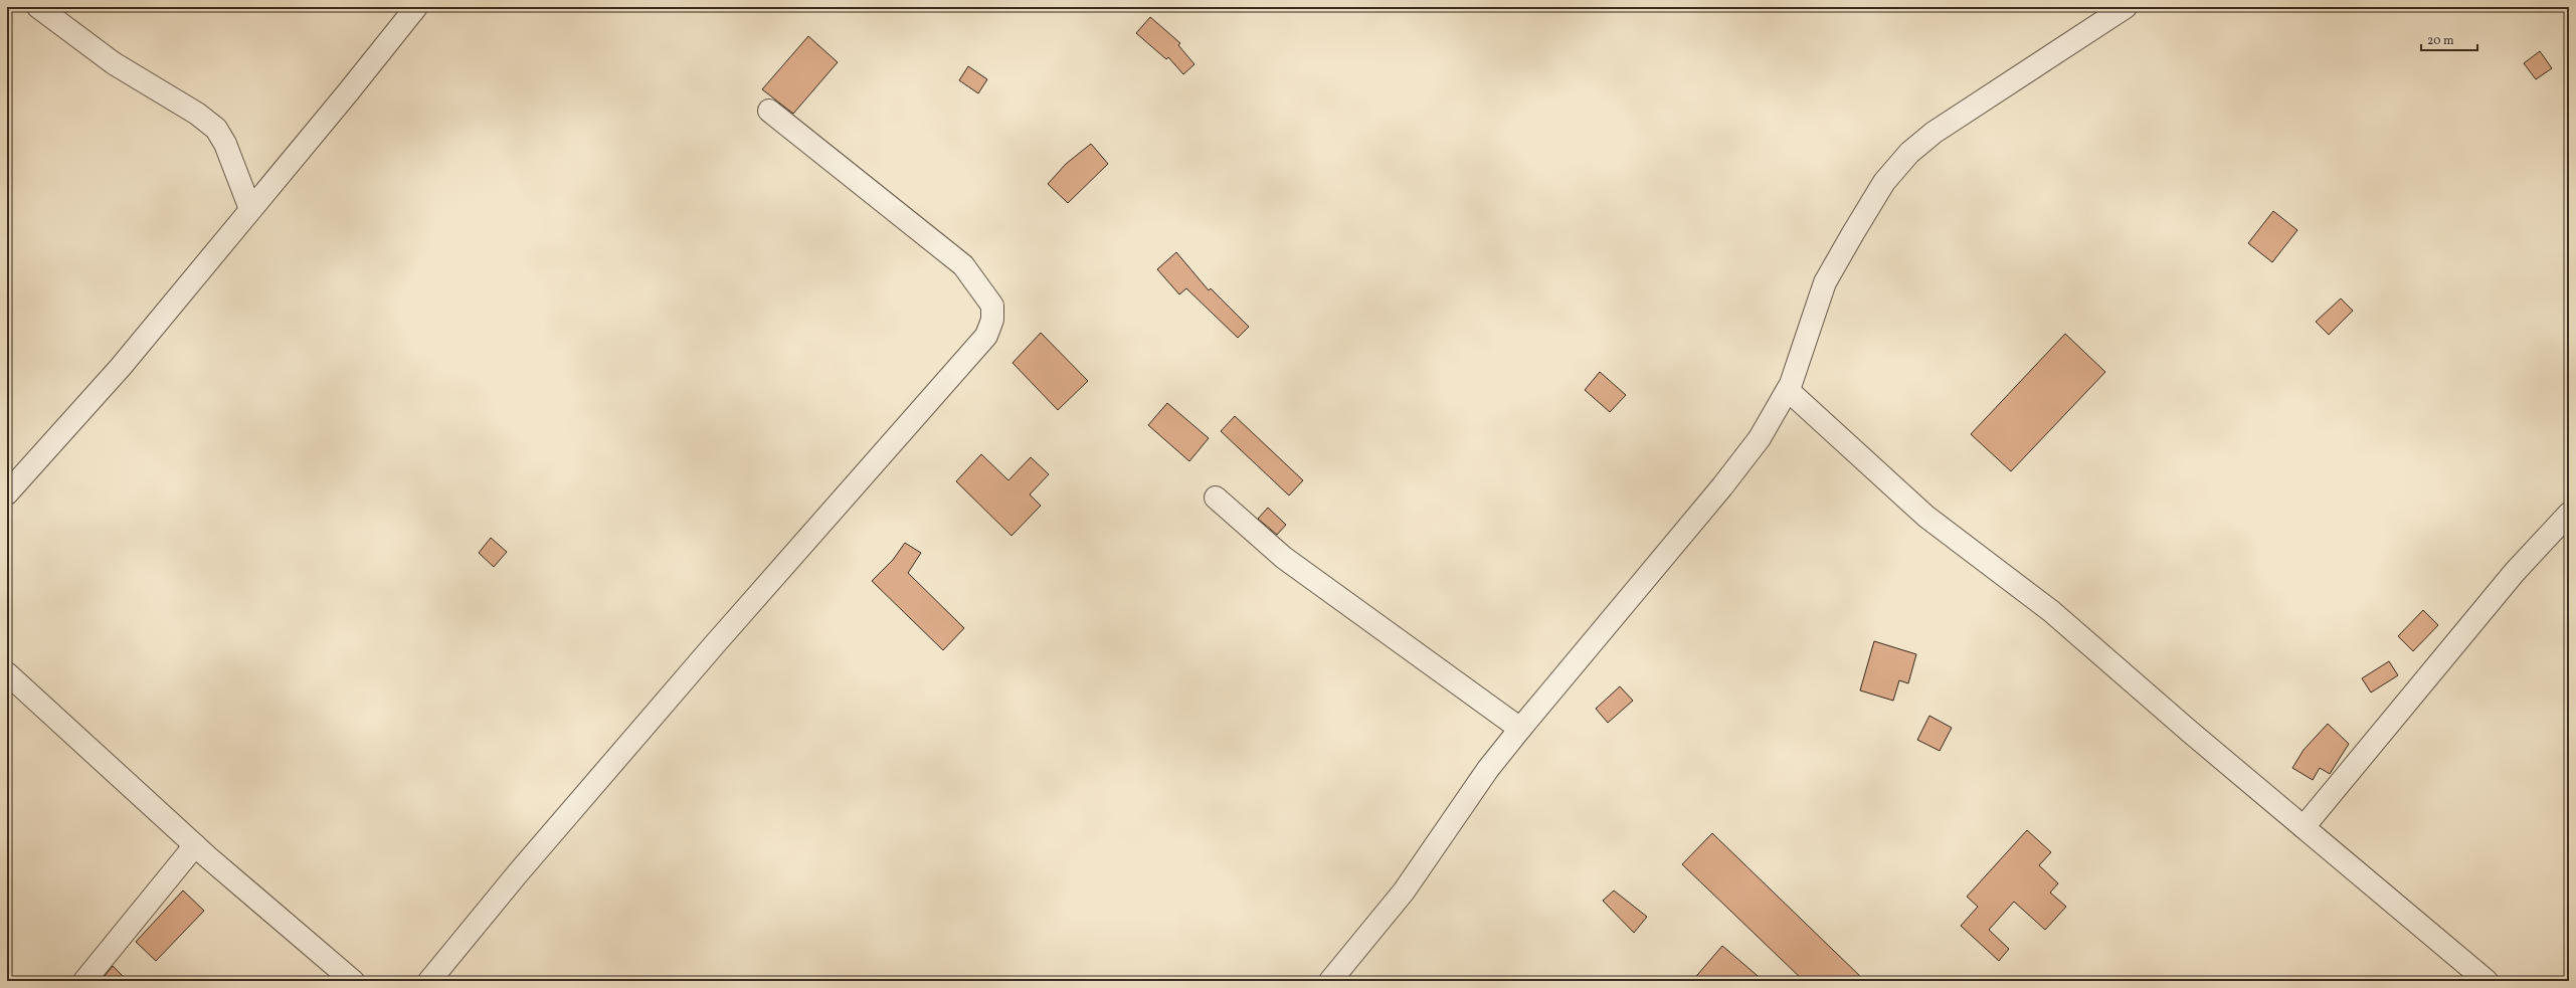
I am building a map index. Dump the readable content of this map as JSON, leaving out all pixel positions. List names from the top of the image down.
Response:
{
  "scale_bar": "20 m"
}
